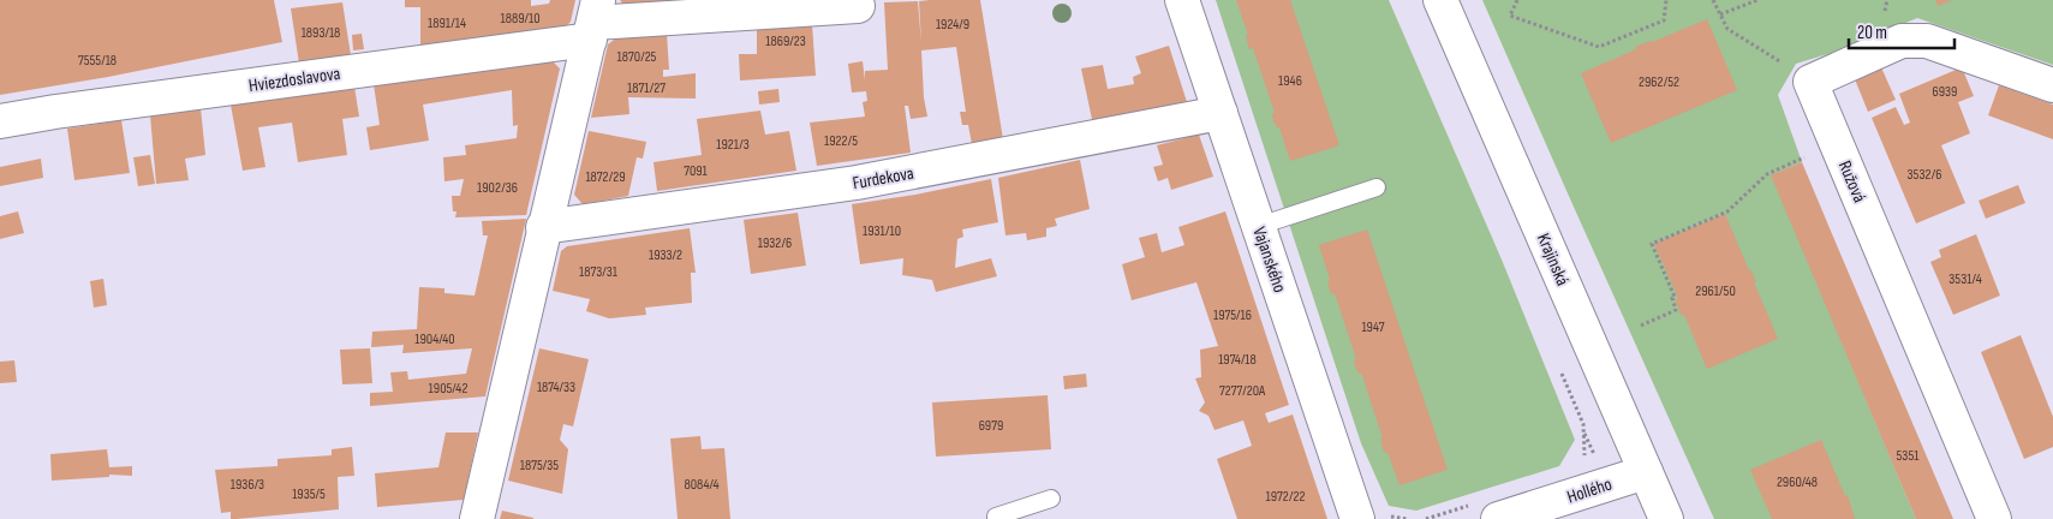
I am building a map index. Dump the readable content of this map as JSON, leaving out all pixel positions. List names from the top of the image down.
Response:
{
  "streets": {
    "street": [
      "Hviezdoslavova",
      "Furdekova",
      "Ružová",
      "Vajanského",
      "Krajinská",
      "Hollého"
    ]
  },
  "crossings": [
    ["Furdekova", "Vajanského"],
    ["Krajinská", "Hollého"]
  ],
  "house_numbers": [
    "1889/10",
    "1891/14",
    "1924/9",
    "1893/18",
    "1869/23",
    "1870/25",
    "7555/18",
    "1946",
    "2962/52",
    "1871/27",
    "6939",
    "1922/5",
    "1921/3",
    "7091",
    "3532/6",
    "1872/29",
    "1902/36",
    "1931/10",
    "1932/6",
    "1933/2",
    "1873/31",
    "3531/4",
    "2961/50",
    "1975/16",
    "1947",
    "1904/40",
    "1974/18",
    "1874/33",
    "1905/42",
    "7277/20A",
    "6979",
    "5351",
    "1875/35",
    "2960/48",
    "1936/3",
    "8084/4",
    "1935/5",
    "1972/22"
  ],
  "scale_bar": "20 m"
}
